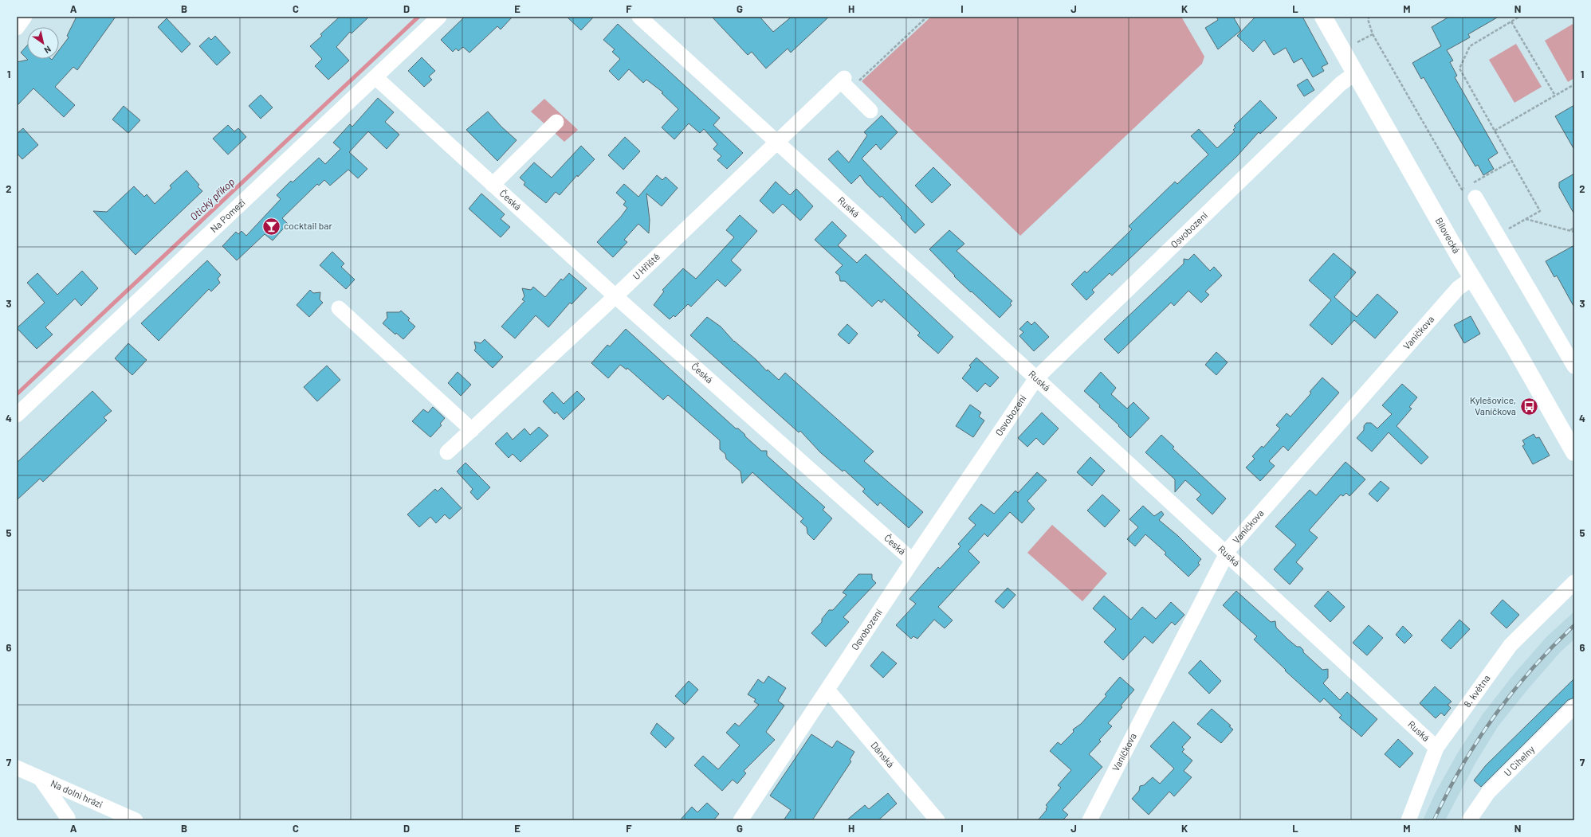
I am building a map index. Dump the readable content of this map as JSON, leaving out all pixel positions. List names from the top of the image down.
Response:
{
  "streets": {
    "main road": ["Bílovecká"],
    "street": [
      "Česká",
      "Ruská",
      "Na Pomezí",
      "Osvobození",
      "U Hřiště",
      "Vaníčkova",
      "8. května",
      "Dánská",
      "U Cihelny",
      "Na dolni hrázi"
    ]
  },
  "crossings": [
    ["Česká", "Na Pomezí"],
    ["Česká", "Osvobození"],
    ["Česká", "U Hřiště"],
    ["Ruská", "Osvobození"],
    ["Ruská", "U Hřiště"],
    ["Ruská", "Vaníčkova"],
    ["Ruská", "8. května"],
    ["Osvobození", "Bílovecká"],
    ["Osvobození", "Dánská"],
    ["Bílovecká", "Vaníčkova"]
  ],
  "water": ["Otický příkop"],
  "places": {
    "bar": ["cocktail bar"],
    "bus stop": ["Kylešovice, Vaníčkova"]
  },
  "north": "bottom right",
  "grid": {
    "columns": [
      "A",
      "B",
      "C",
      "D",
      "E",
      "F",
      "G",
      "H",
      "I",
      "J",
      "K",
      "L",
      "M",
      "N"
    ],
    "rows": [
      "1",
      "2",
      "3",
      "4",
      "5",
      "6",
      "7"
    ]
  }
}
